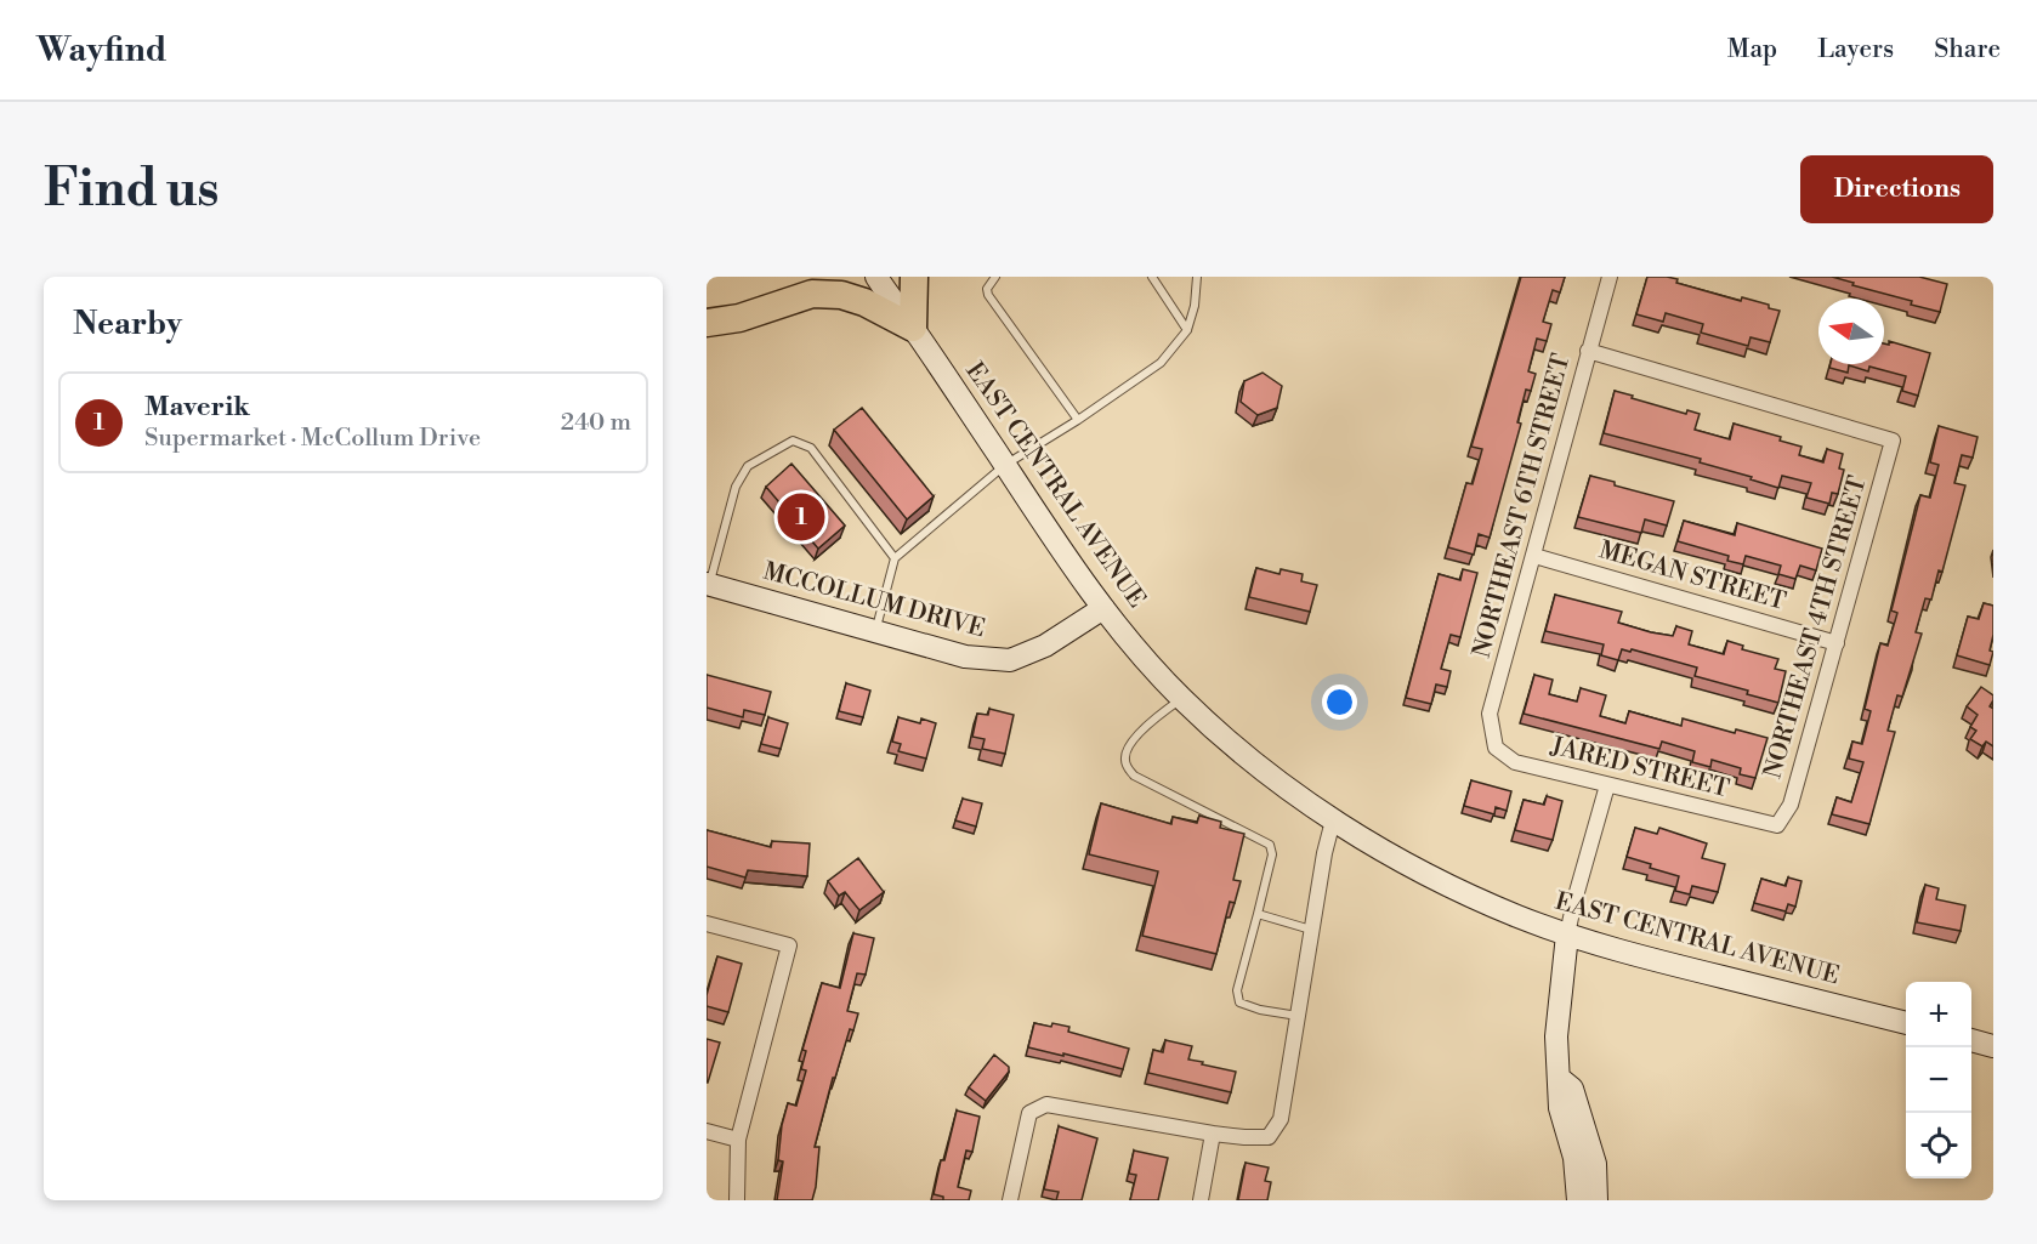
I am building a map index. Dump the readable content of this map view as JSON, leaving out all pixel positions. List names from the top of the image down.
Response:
{
  "streets": {
    "main road": ["EAST CENTRAL AVENUE", "MCCOLLUM DRIVE"],
    "street": [
      "NORTHEAST 6TH STREET",
      "MEGAN STREET",
      "NORTHEAST 4TH STREET",
      "JARED STREET"
    ]
  },
  "crossings": [
    ["EAST CENTRAL AVENUE", "MCCOLLUM DRIVE"],
    ["NORTHEAST 6TH STREET", "MEGAN STREET"],
    ["NORTHEAST 6TH STREET", "NORTHEAST 4TH STREET"],
    ["NORTHEAST 6TH STREET", "JARED STREET"],
    ["MEGAN STREET", "NORTHEAST 4TH STREET"],
    ["NORTHEAST 4TH STREET", "JARED STREET"]
  ],
  "north": "left",
  "page": {
    "header": "Wayfind",
    "nav": ["Map", "Layers", "Share"],
    "buttons": "Directions",
    "title": "Find us",
    "heading": "Nearby",
    "list": [
      {
        "mark": "1",
        "name": "Maverik",
        "note": "Supermarket · McCollum Drive",
        "value": "240 m"
      }
    ],
    "pins": "1",
    "map_buttons": ["+", "−"]
  }
}
